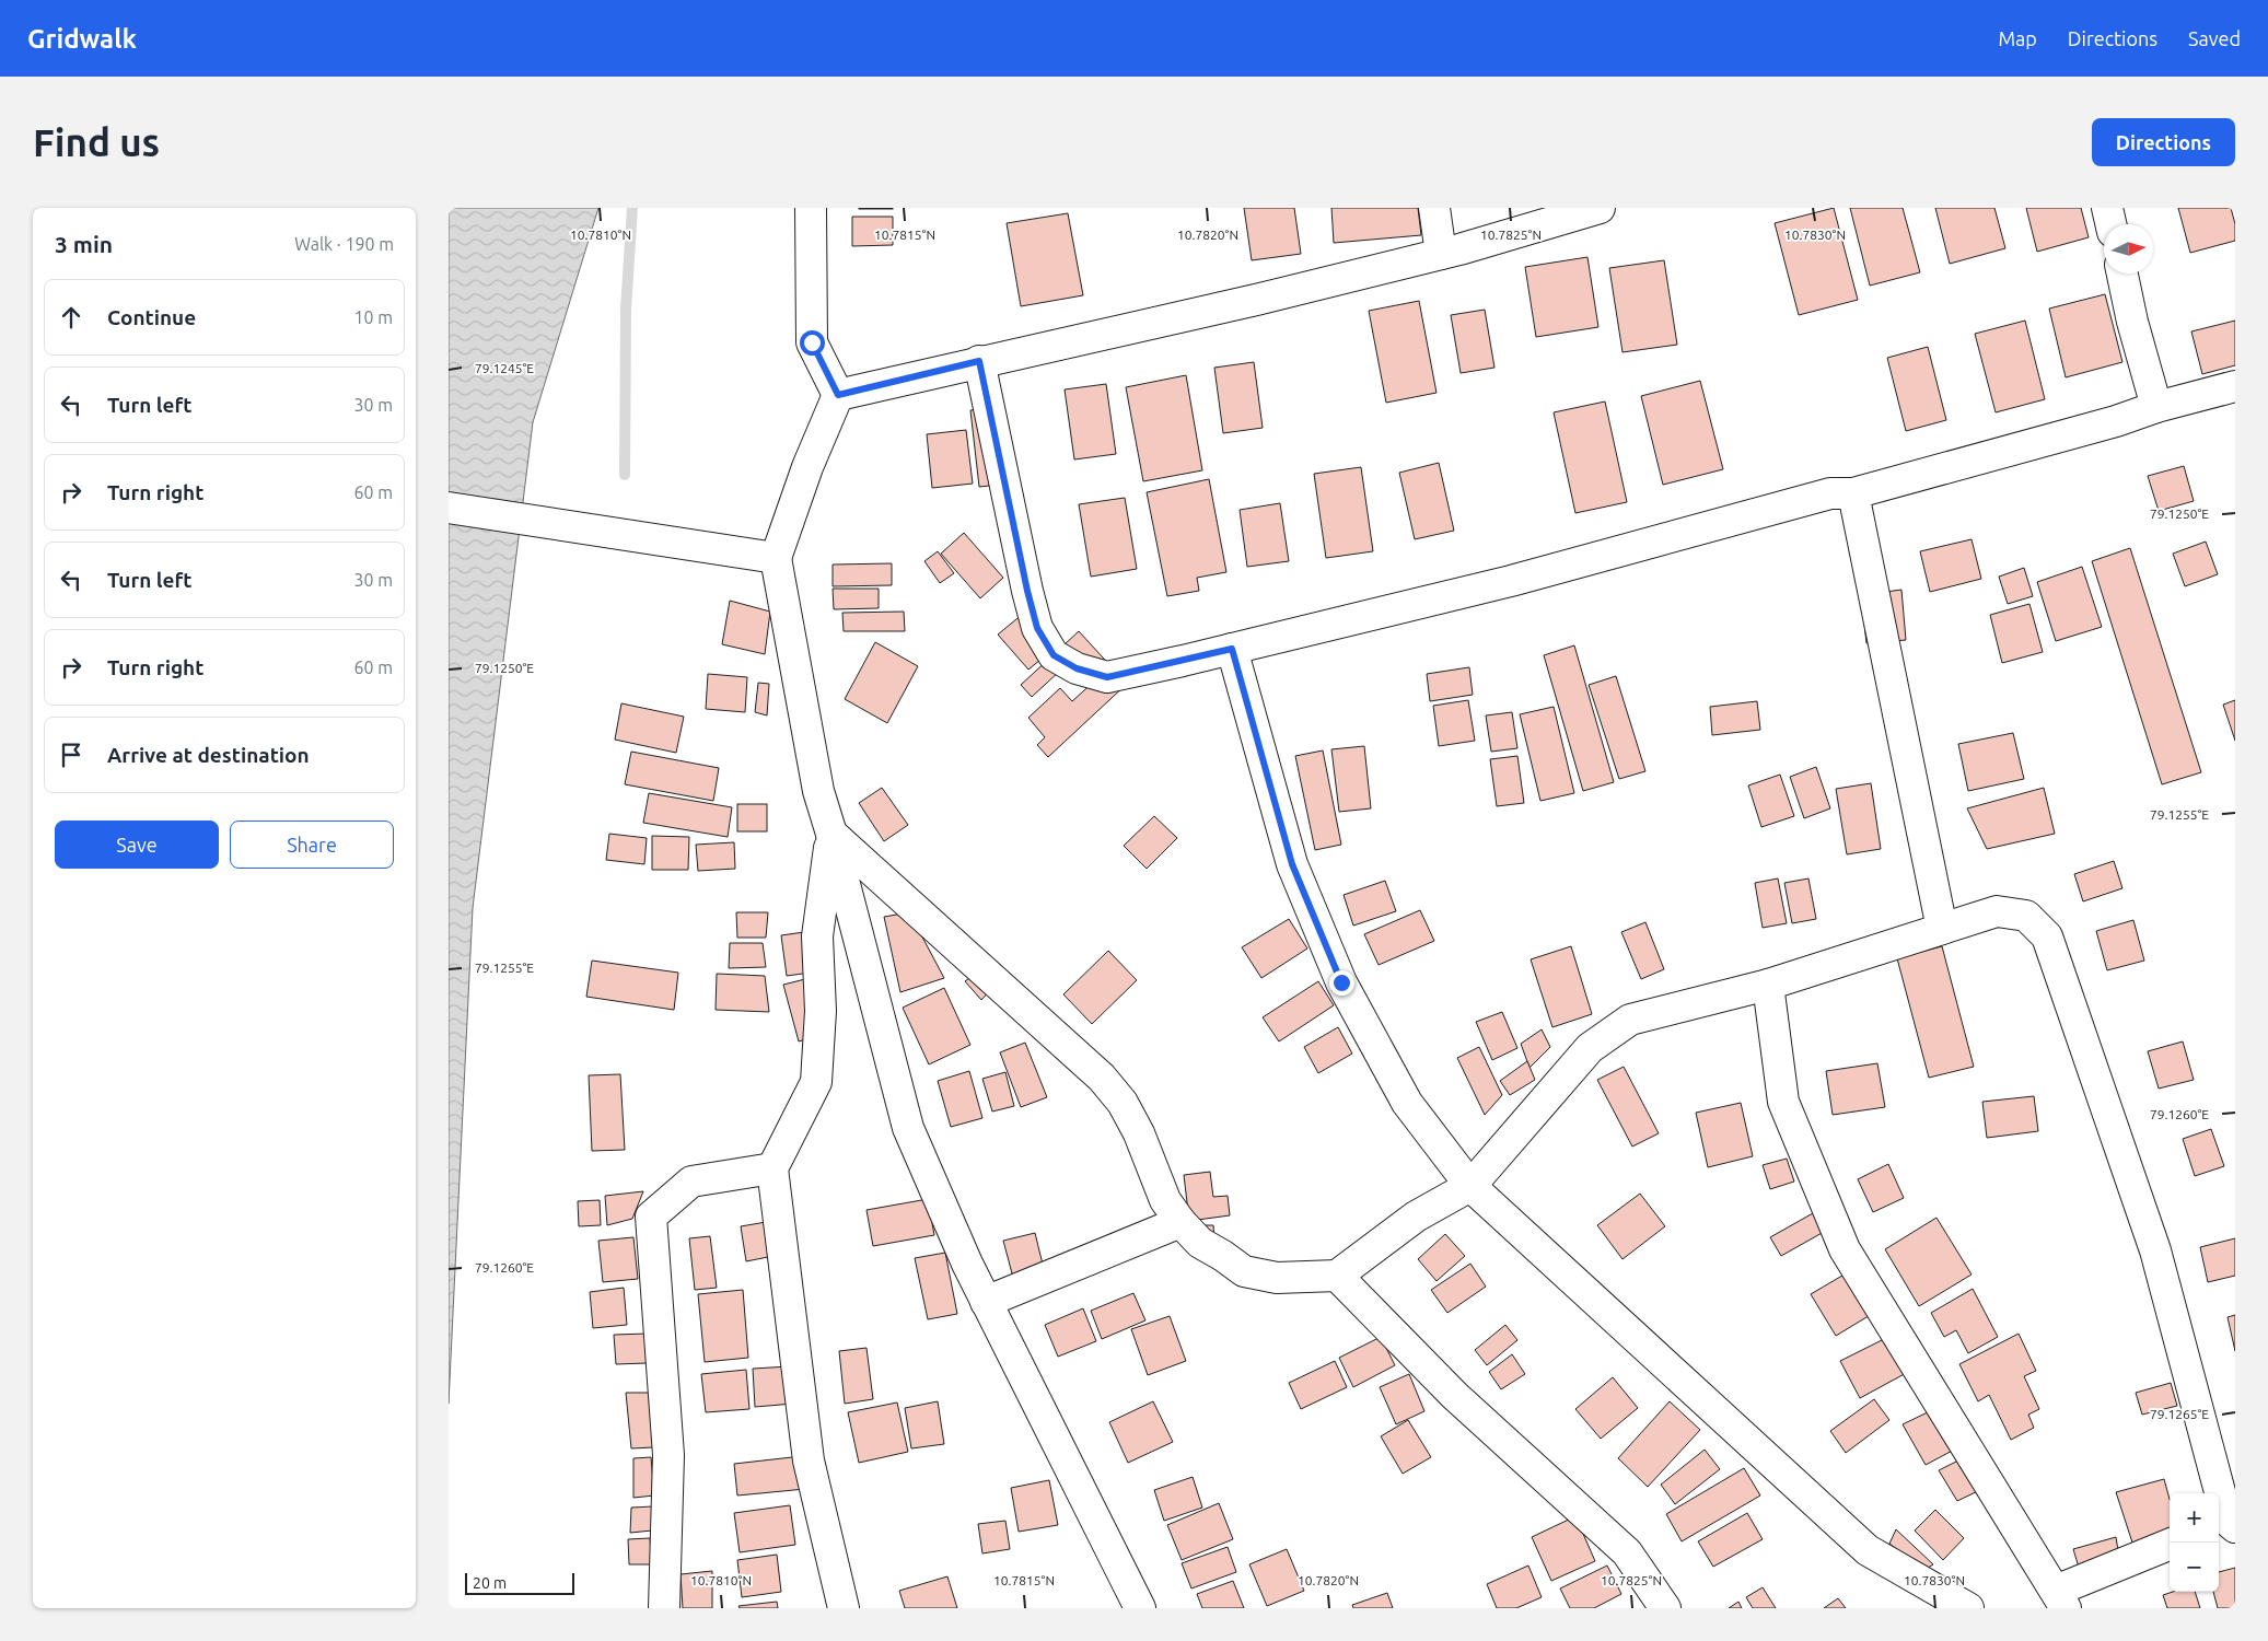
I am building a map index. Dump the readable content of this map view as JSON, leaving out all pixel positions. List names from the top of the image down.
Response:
{
  "scale_bar": "20 m",
  "north": "right",
  "page": {
    "header": "Gridwalk",
    "nav": ["Map", "Directions", "Saved"],
    "buttons": [
      "Directions",
      ["Save", "Share"]
    ],
    "title": "Find us",
    "heading": ["3 min", "Walk · 190 m"],
    "list": [
      ["Continue", "10 m"],
      ["Turn left", "30 m"],
      ["Turn right", "60 m"],
      ["Turn left", "30 m"],
      ["Turn right", "60 m"],
      "Arrive at destination"
    ],
    "map_buttons": ["+", "−"],
    "scale": "20 m"
  },
  "coordinates": [
    "10.7810°N",
    "10.7815°N",
    "10.7820°N",
    "10.7825°N",
    "10.7830°N",
    "79.1245°E",
    "79.1250°E",
    "79.1255°E",
    "79.1260°E",
    "79.1265°E"
  ]
}
